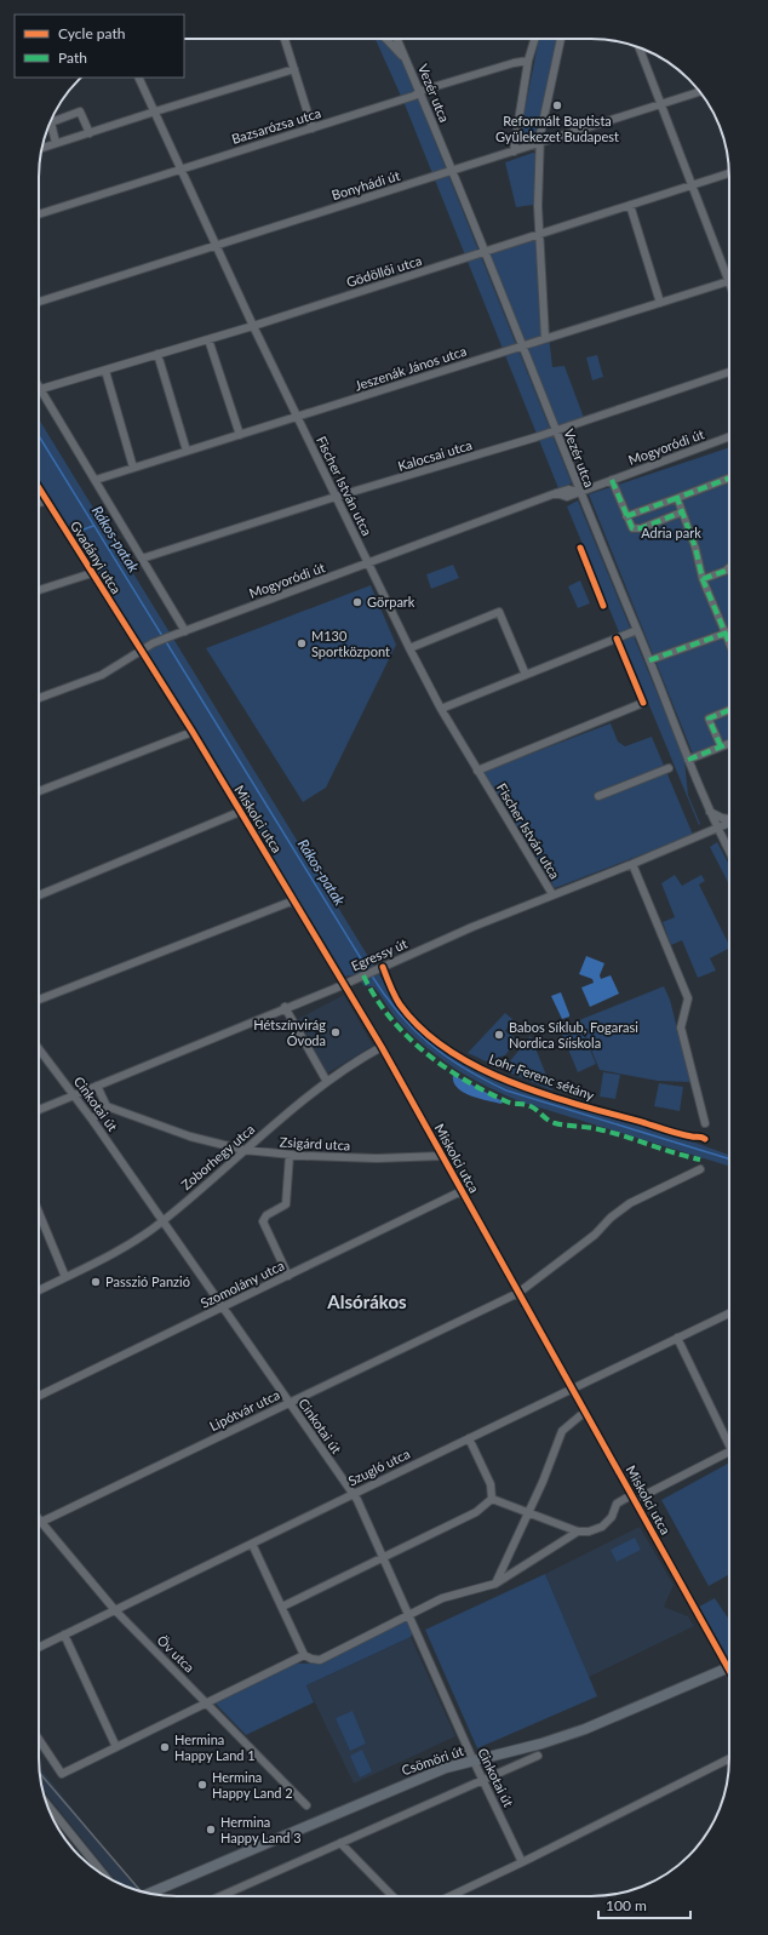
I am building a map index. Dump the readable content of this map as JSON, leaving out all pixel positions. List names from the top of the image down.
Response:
{
  "streets": {
    "main road": ["Csömöri út"],
    "street": [
      "Vezér utca",
      "Bazsarózsa utca",
      "Bonyhádi út",
      "Gödöllői utca",
      "Jeszenák János utca",
      "Mogyoródi út",
      "Kalocsai utca",
      "Fischer István utca",
      "Gvadányi utca",
      "Miskolci utca",
      "Egressy út",
      "Cinkotai út",
      "Zsigárd utca",
      "Zoborhegy utca",
      "Szomolány utca",
      "Lipótvár utca",
      "Szugló utca",
      "Öv utca"
    ],
    "cycle path": ["Lohr Ferenc sétány"]
  },
  "crossings": [
    ["Vezér utca", "Bazsarózsa utca"],
    ["Vezér utca", "Bonyhádi út"],
    ["Vezér utca", "Gödöllői utca"],
    ["Vezér utca", "Jeszenák János utca"],
    ["Vezér utca", "Mogyoródi út"],
    ["Vezér utca", "Kalocsai utca"],
    ["Vezér utca", "Egressy út"],
    ["Bazsarózsa utca", "Fischer István utca"],
    ["Bonyhádi út", "Fischer István utca"],
    ["Gödöllői utca", "Fischer István utca"],
    ["Jeszenák János utca", "Fischer István utca"],
    ["Mogyoródi út", "Fischer István utca"],
    ["Mogyoródi út", "Gvadányi utca"],
    ["Mogyoródi út", "Miskolci utca"],
    ["Kalocsai utca", "Fischer István utca"],
    ["Fischer István utca", "Egressy út"],
    ["Gvadányi utca", "Miskolci utca"],
    ["Miskolci utca", "Egressy út"],
    ["Miskolci utca", "Zsigárd utca"],
    ["Miskolci utca", "Zoborhegy utca"],
    ["Miskolci utca", "Szomolány utca"],
    ["Miskolci utca", "Lipótvár utca"],
    ["Miskolci utca", "Szugló utca"],
    ["Egressy út", "Cinkotai út"],
    ["Cinkotai út", "Zoborhegy utca"],
    ["Cinkotai út", "Szomolány utca"],
    ["Cinkotai út", "Lipótvár utca"],
    ["Cinkotai út", "Szugló utca"],
    ["Cinkotai út", "Csömöri út"],
    ["Zsigárd utca", "Zoborhegy utca"],
    ["Szugló utca", "Öv utca"]
  ],
  "districts": ["Alsórákos"],
  "water": ["Rákos-patak"],
  "parks": ["Adria park"],
  "places": [
    "Reformált Baptista Gyülekezet Budapest",
    "Görpark",
    "M130 Sportközpont",
    "Hétszínvirág Óvoda",
    "Babos Síklub, Fogarasi Nordica Síiskola",
    "Passzió Panzió",
    "Hermina Happy Land 1",
    "Hermina Happy Land 2",
    "Hermina Happy Land 3"
  ],
  "legend": ["Cycle path", "Path"],
  "scale_bar": "100 m"
}
